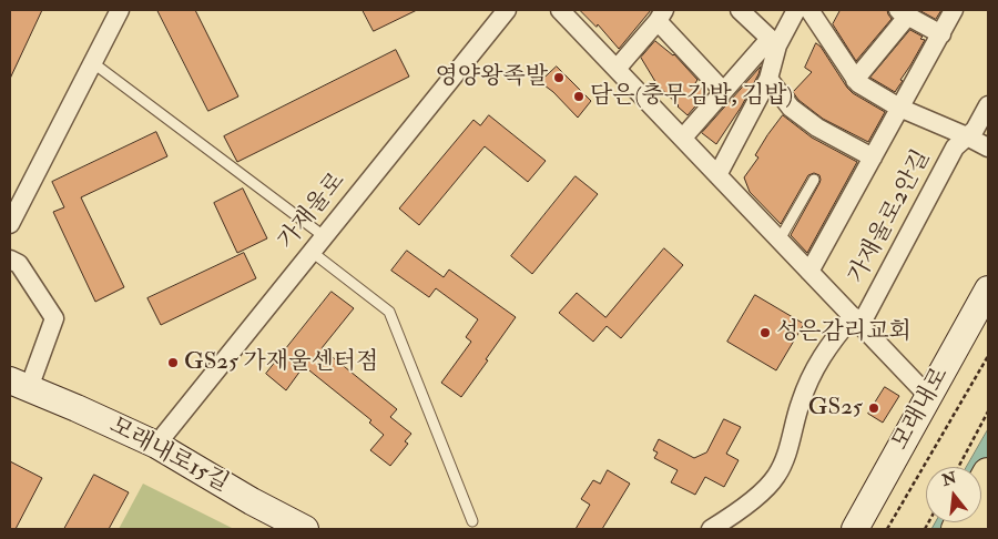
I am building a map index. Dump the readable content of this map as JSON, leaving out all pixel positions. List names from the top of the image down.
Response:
{
  "streets": {
    "main road": ["모래내로", "모래내로15길"],
    "street": ["가재울로", "가재울로2안길"]
  },
  "crossings": [
    ["가재울로", "모래내로15길"]
  ],
  "places": [
    "영양왕족발",
    "담은(충무김밥, 김밥)",
    "성은감리교회",
    "GS25 가재울센터점",
    "GS25"
  ],
  "north": "top"
}
